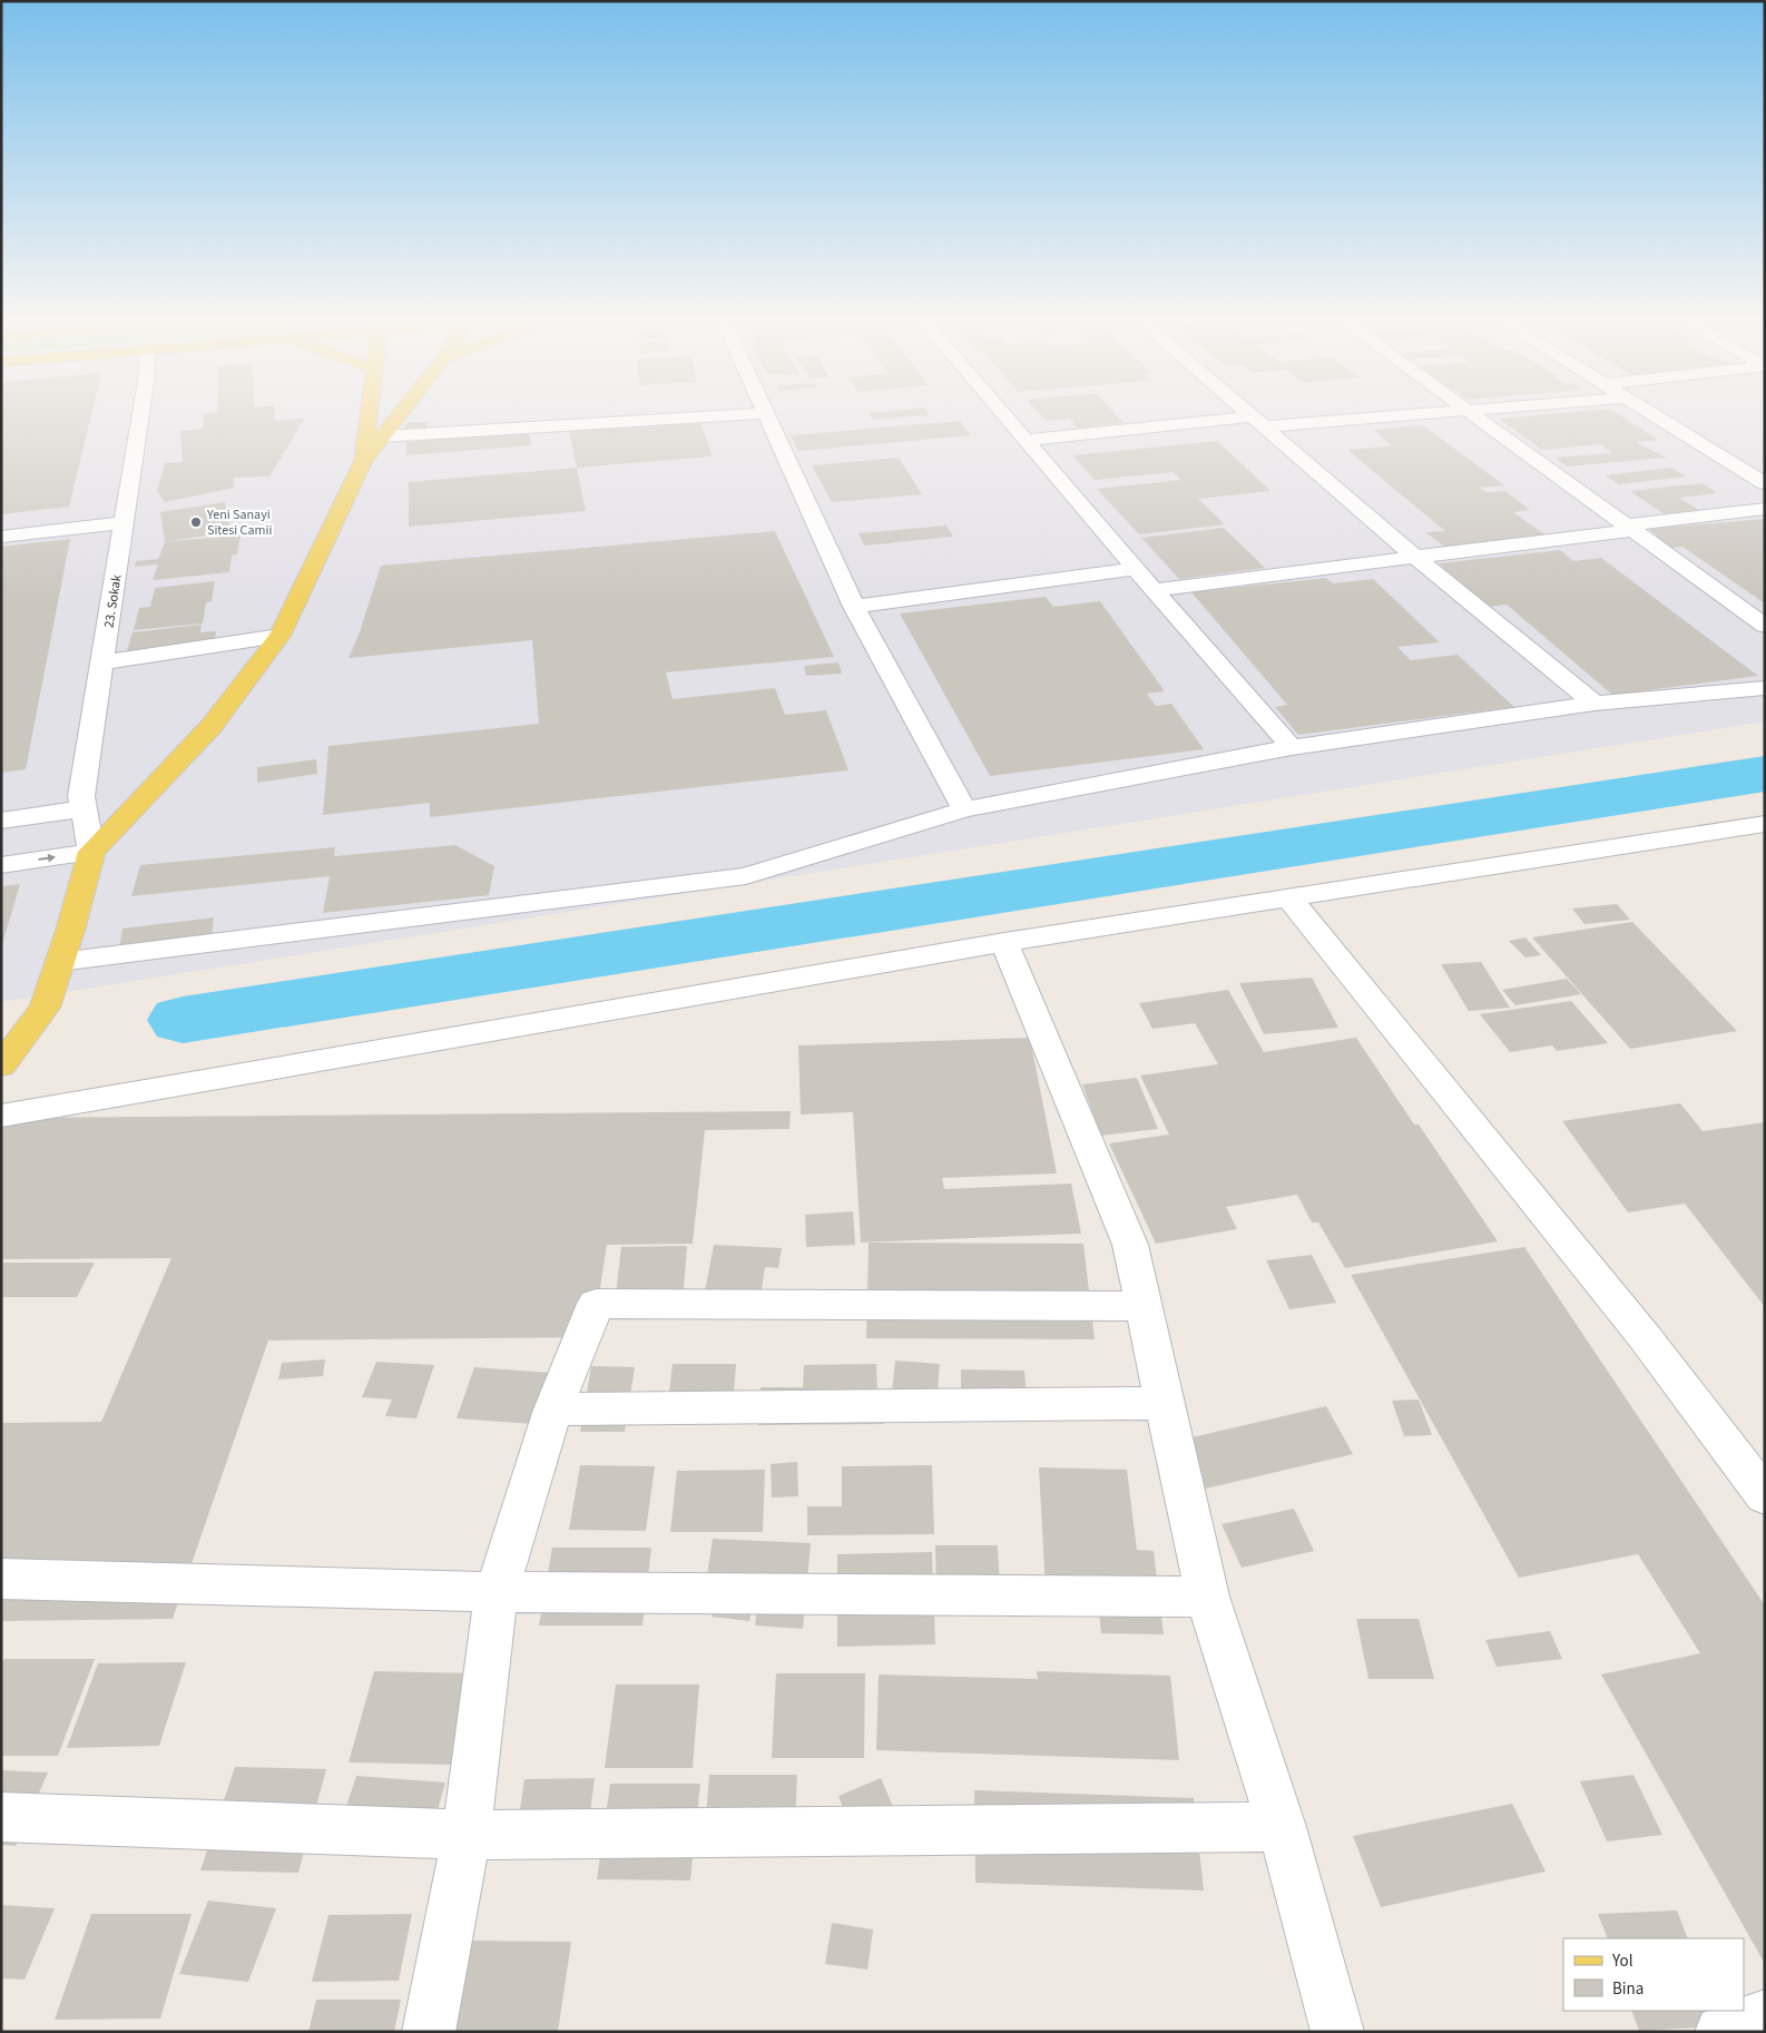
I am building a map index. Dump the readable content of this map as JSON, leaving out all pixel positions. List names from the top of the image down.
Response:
{
  "streets": {
    "street": ["23. Sokak"]
  },
  "places": ["Yeni Sanayi Sitesi Camii"],
  "legend": ["Yol", "Bina"]
}
